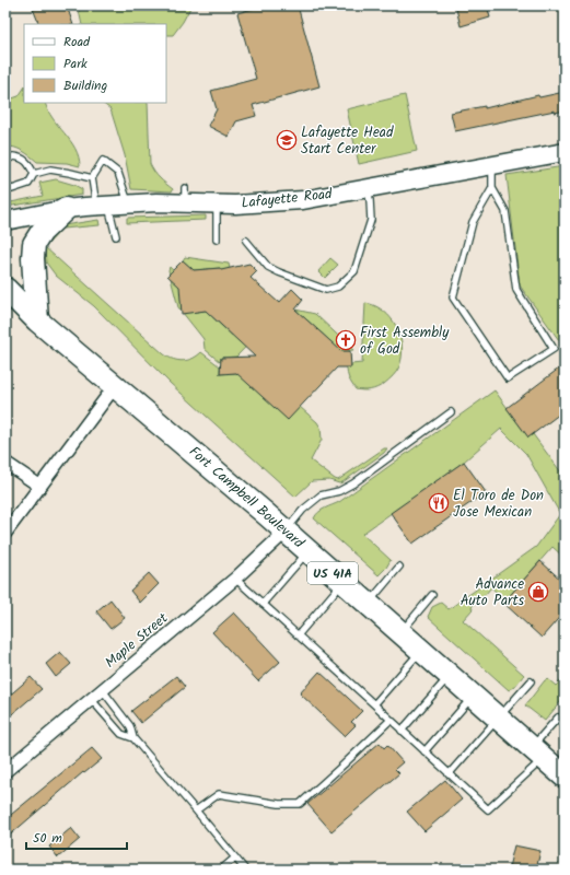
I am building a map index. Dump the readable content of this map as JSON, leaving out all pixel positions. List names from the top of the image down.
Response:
{
  "streets": {
    "highway": ["Fort Campbell Boulevard", "US 41A"],
    "main road": ["Lafayette Road"],
    "street": ["Maple Street"]
  },
  "crossings": [
    ["Fort Campbell Boulevard", "Maple Street"]
  ],
  "places": {
    "school or university": ["Lafayette Head Start Center"],
    "church": ["First Assembly of God"],
    "restaurant": ["El Toro de Don Jose Mexican"],
    "shop": ["Advance Auto Parts"]
  },
  "legend": ["Road", "Park", "Building"],
  "scale_bar": "50 m"
}
